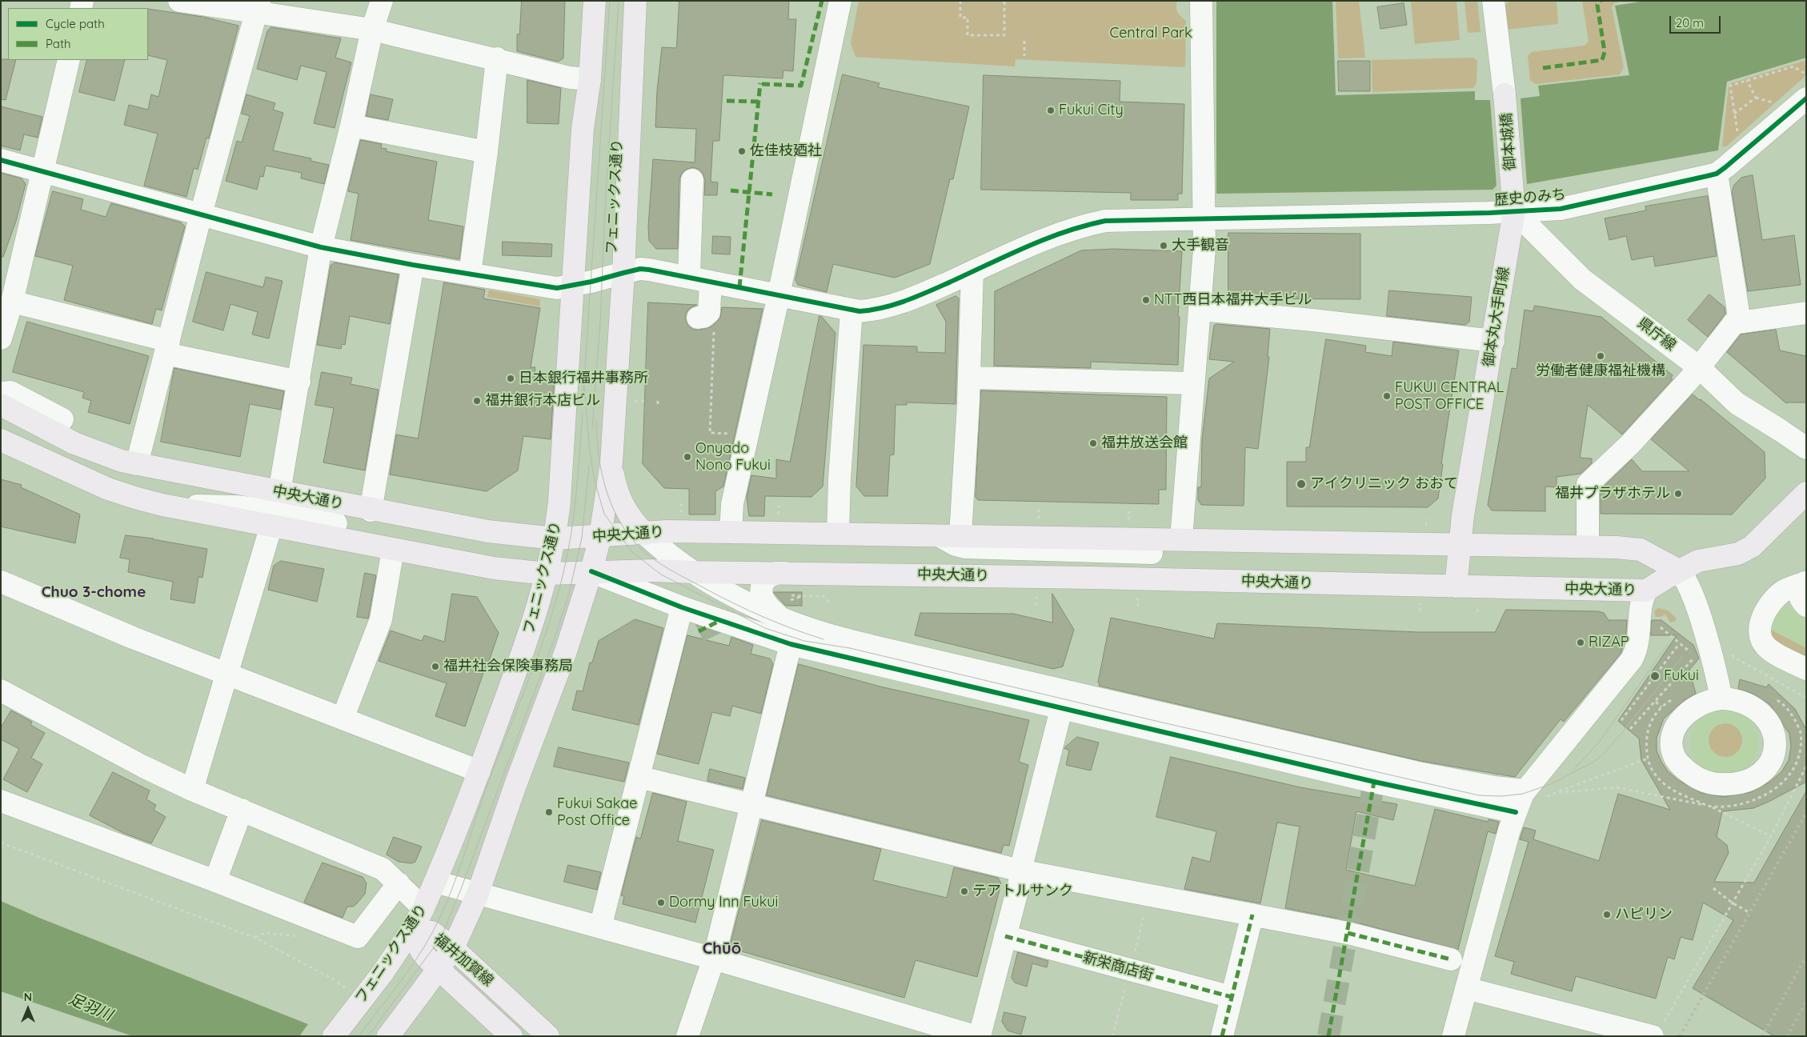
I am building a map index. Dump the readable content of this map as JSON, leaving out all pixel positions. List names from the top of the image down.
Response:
{
  "streets": {
    "main road": [
      "御本城橋",
      "フェニックス通り",
      "御本丸大手町線",
      "中央大通り",
      "福井加賀線"
    ],
    "street": ["歴史のみち", "県庁線", "新栄商店街"]
  },
  "crossings": [
    ["御本城橋", "御本丸大手町線"],
    ["フェニックス通り", "歴史のみち"],
    ["フェニックス通り", "中央大通り"],
    ["フェニックス通り", "福井加賀線"],
    ["歴史のみち", "御本丸大手町線"],
    ["歴史のみち", "県庁線"],
    ["御本丸大手町線", "県庁線"],
    ["御本丸大手町線", "中央大通り"]
  ],
  "districts": ["Chuo 3-chome", "Chūō"],
  "water": ["足羽川"],
  "parks": ["Central Park"],
  "places": [
    "Fukui City",
    "佐佳枝廼社",
    "大手観音",
    "NTT西日本福井大手ビル",
    "労働者健康福祉機構",
    "日本銀行福井事務所",
    "FUKUI CENTRAL POST OFFICE",
    "福井銀行本店ビル",
    "福井放送会館",
    "Onyado Nono Fukui",
    "アイクリニック おおて",
    "福井プラザホテル",
    "RIZAP",
    "福井社会保険事務局",
    "Fukui",
    "Fukui Sakae Post Office",
    "テアトルサンク",
    "Dormy Inn Fukui",
    "ハピリン"
  ],
  "legend": ["Cycle path", "Path"],
  "scale_bar": "20 m",
  "north": "top"
}
